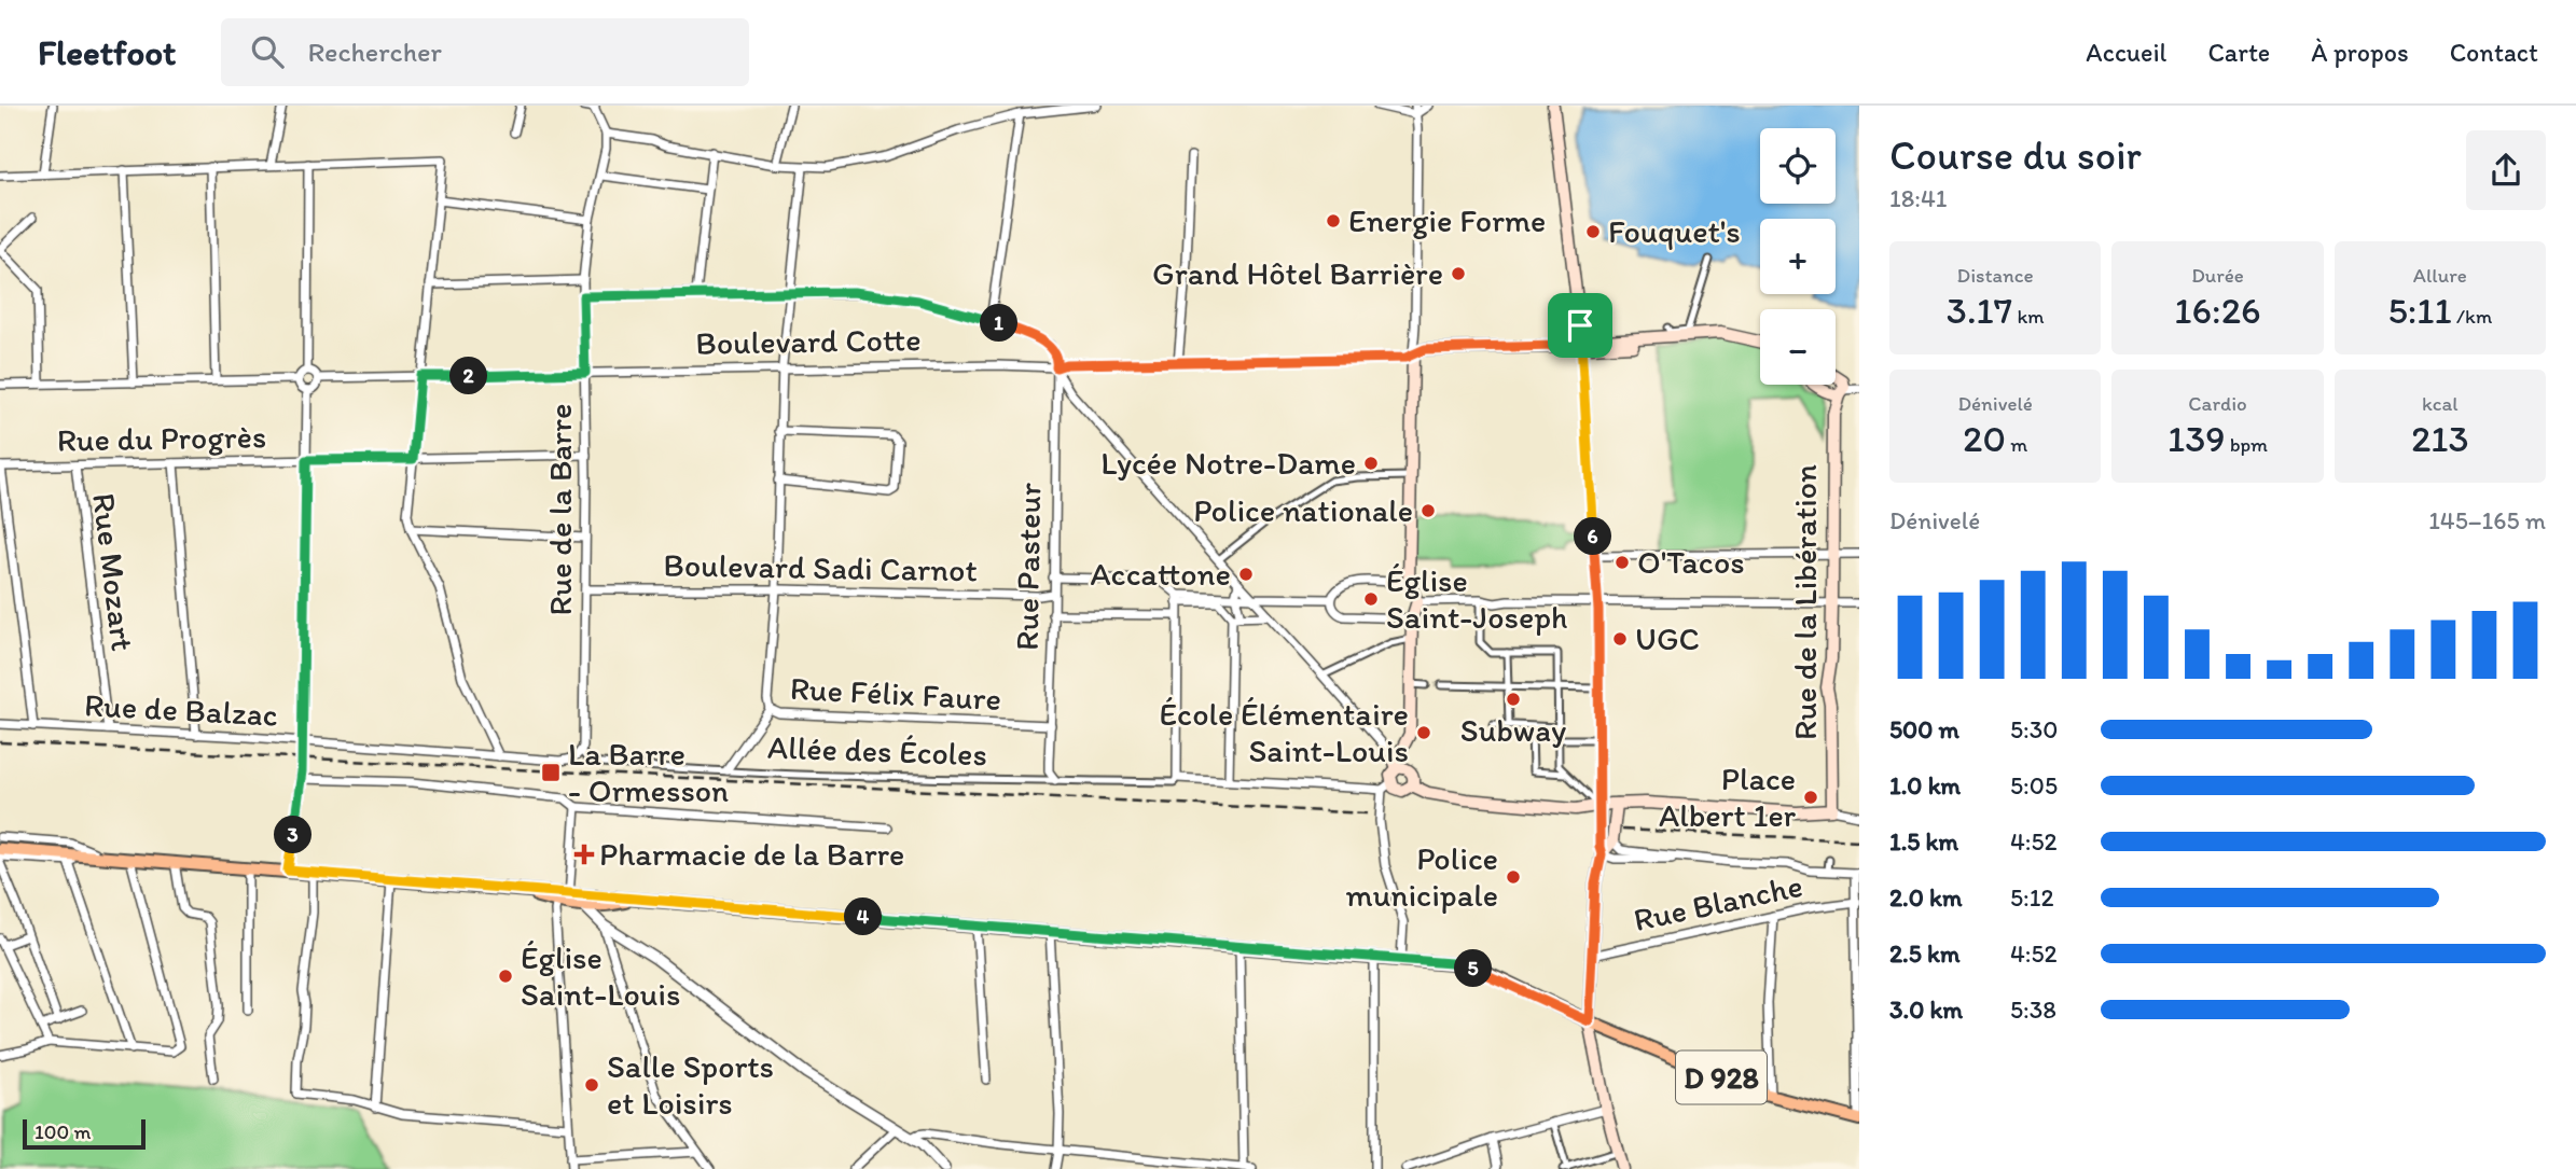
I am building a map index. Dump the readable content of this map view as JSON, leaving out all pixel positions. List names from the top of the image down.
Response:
{
  "streets": {
    "main road": ["Boulevard Cotte", "Rue de la Libération", "D 928"],
    "street": [
      "Rue du Progrès",
      "Rue de la Barre",
      "Rue Pasteur",
      "Boulevard Sadi Carnot",
      "Rue Mozart",
      "Rue Félix Faure",
      "Rue de Balzac",
      "Allée des Écoles",
      "Rue Blanche"
    ]
  },
  "crossings": [
    ["Boulevard Cotte", "Rue de la Barre"],
    ["Boulevard Cotte", "Rue Pasteur"],
    ["Boulevard Cotte", "Rue Félix Faure"],
    ["Rue du Progrès", "Rue de la Barre"],
    ["Rue du Progrès", "Rue Mozart"],
    ["Rue de la Barre", "Boulevard Sadi Carnot"],
    ["Rue de la Barre", "Rue de Balzac"],
    ["Rue de la Barre", "Allée des Écoles"],
    ["Rue Pasteur", "Boulevard Sadi Carnot"],
    ["Rue Pasteur", "Rue Félix Faure"],
    ["Rue Pasteur", "Allée des Écoles"],
    ["Boulevard Sadi Carnot", "Rue Félix Faure"],
    ["Rue Mozart", "Rue de Balzac"],
    ["Rue de Balzac", "Allée des Écoles"]
  ],
  "places": {
    "other": [
      "Energie Forme",
      "Fouquet's",
      "Grand Hôtel Barrière",
      "Lycée Notre-Dame",
      "Police nationale",
      "O'Tacos",
      "Accattone",
      "Église Saint-Joseph",
      "UGC",
      "Subway",
      "École Élémentaire Saint-Louis",
      "Place Albert 1er",
      "Police municipale",
      "Église Saint-Louis",
      "Salle Sports et Loisirs"
    ],
    "transit": ["La Barre - Ormesson"],
    "health": ["Pharmacie de la Barre"]
  },
  "scale_bar": "100 m",
  "page": {
    "header": "Fleetfoot",
    "search": "Rechercher",
    "nav": [
      "Accueil",
      "Carte",
      "À propos",
      "Contact"
    ],
    "heading": ["Course du soir", "18:41"],
    "map_buttons": ["+", "−"],
    "stats": [
      ["Distance", "3.17 km"],
      ["Durée", "16:26"],
      ["Allure", "5:11 /km"],
      ["Dénivelé", "20 m"],
      ["Cardio", "139 bpm"],
      ["kcal", "213"]
    ],
    "pins": [
      "1",
      "2",
      "6",
      "3",
      "4",
      "5"
    ],
    "chart": ["Dénivelé", "145–165 m"],
    "list": [
      {
        "name": "500 m",
        "note": "5:30"
      },
      {
        "name": "1.0 km",
        "note": "5:05"
      },
      {
        "name": "1.5 km",
        "note": "4:52"
      },
      {
        "name": "2.0 km",
        "note": "5:12"
      },
      {
        "name": "2.5 km",
        "note": "4:52"
      },
      {
        "name": "3.0 km",
        "note": "5:38"
      }
    ],
    "scale": "100 m"
  }
}
